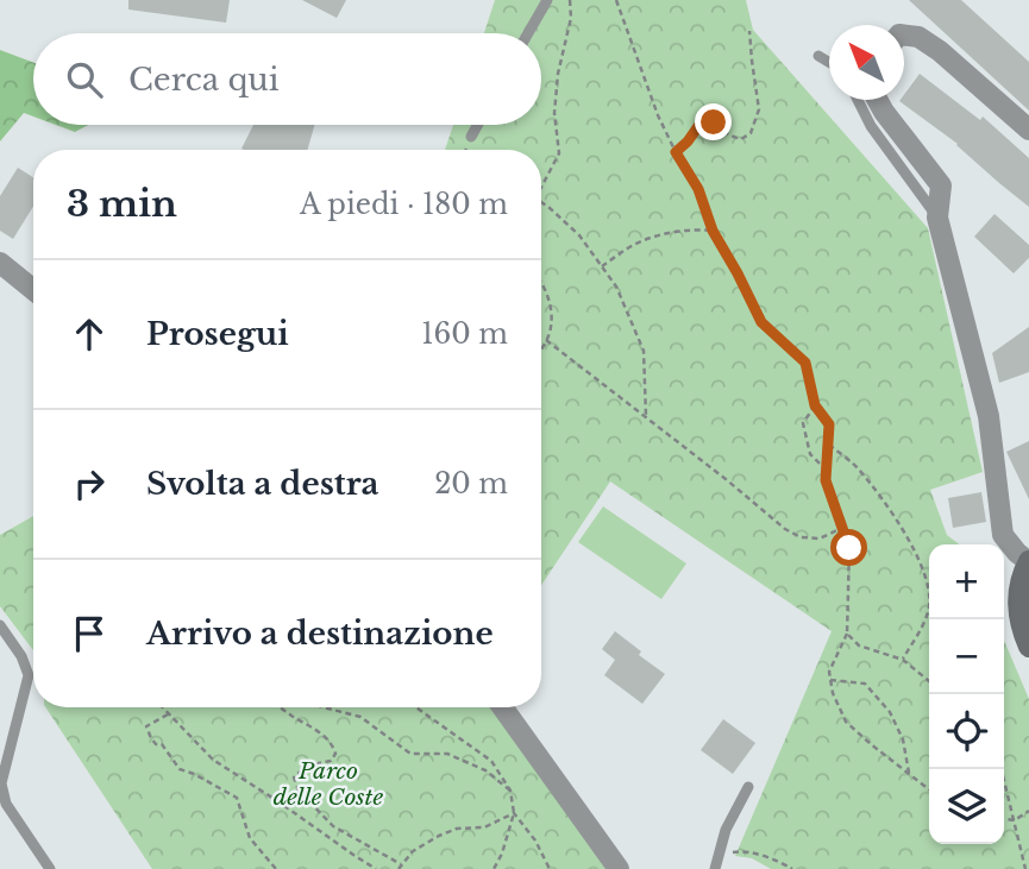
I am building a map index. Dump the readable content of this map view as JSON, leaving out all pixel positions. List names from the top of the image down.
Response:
{
  "parks": ["Parco delle Coste"],
  "north": "top left",
  "page": {
    "search": "Cerca qui",
    "heading": ["3 min", "A piedi · 180 m"],
    "list": [
      ["Prosegui", "160 m"],
      ["Svolta a destra", "20 m"],
      "Arrivo a destinazione"
    ],
    "map_buttons": ["+", "−"]
  }
}
